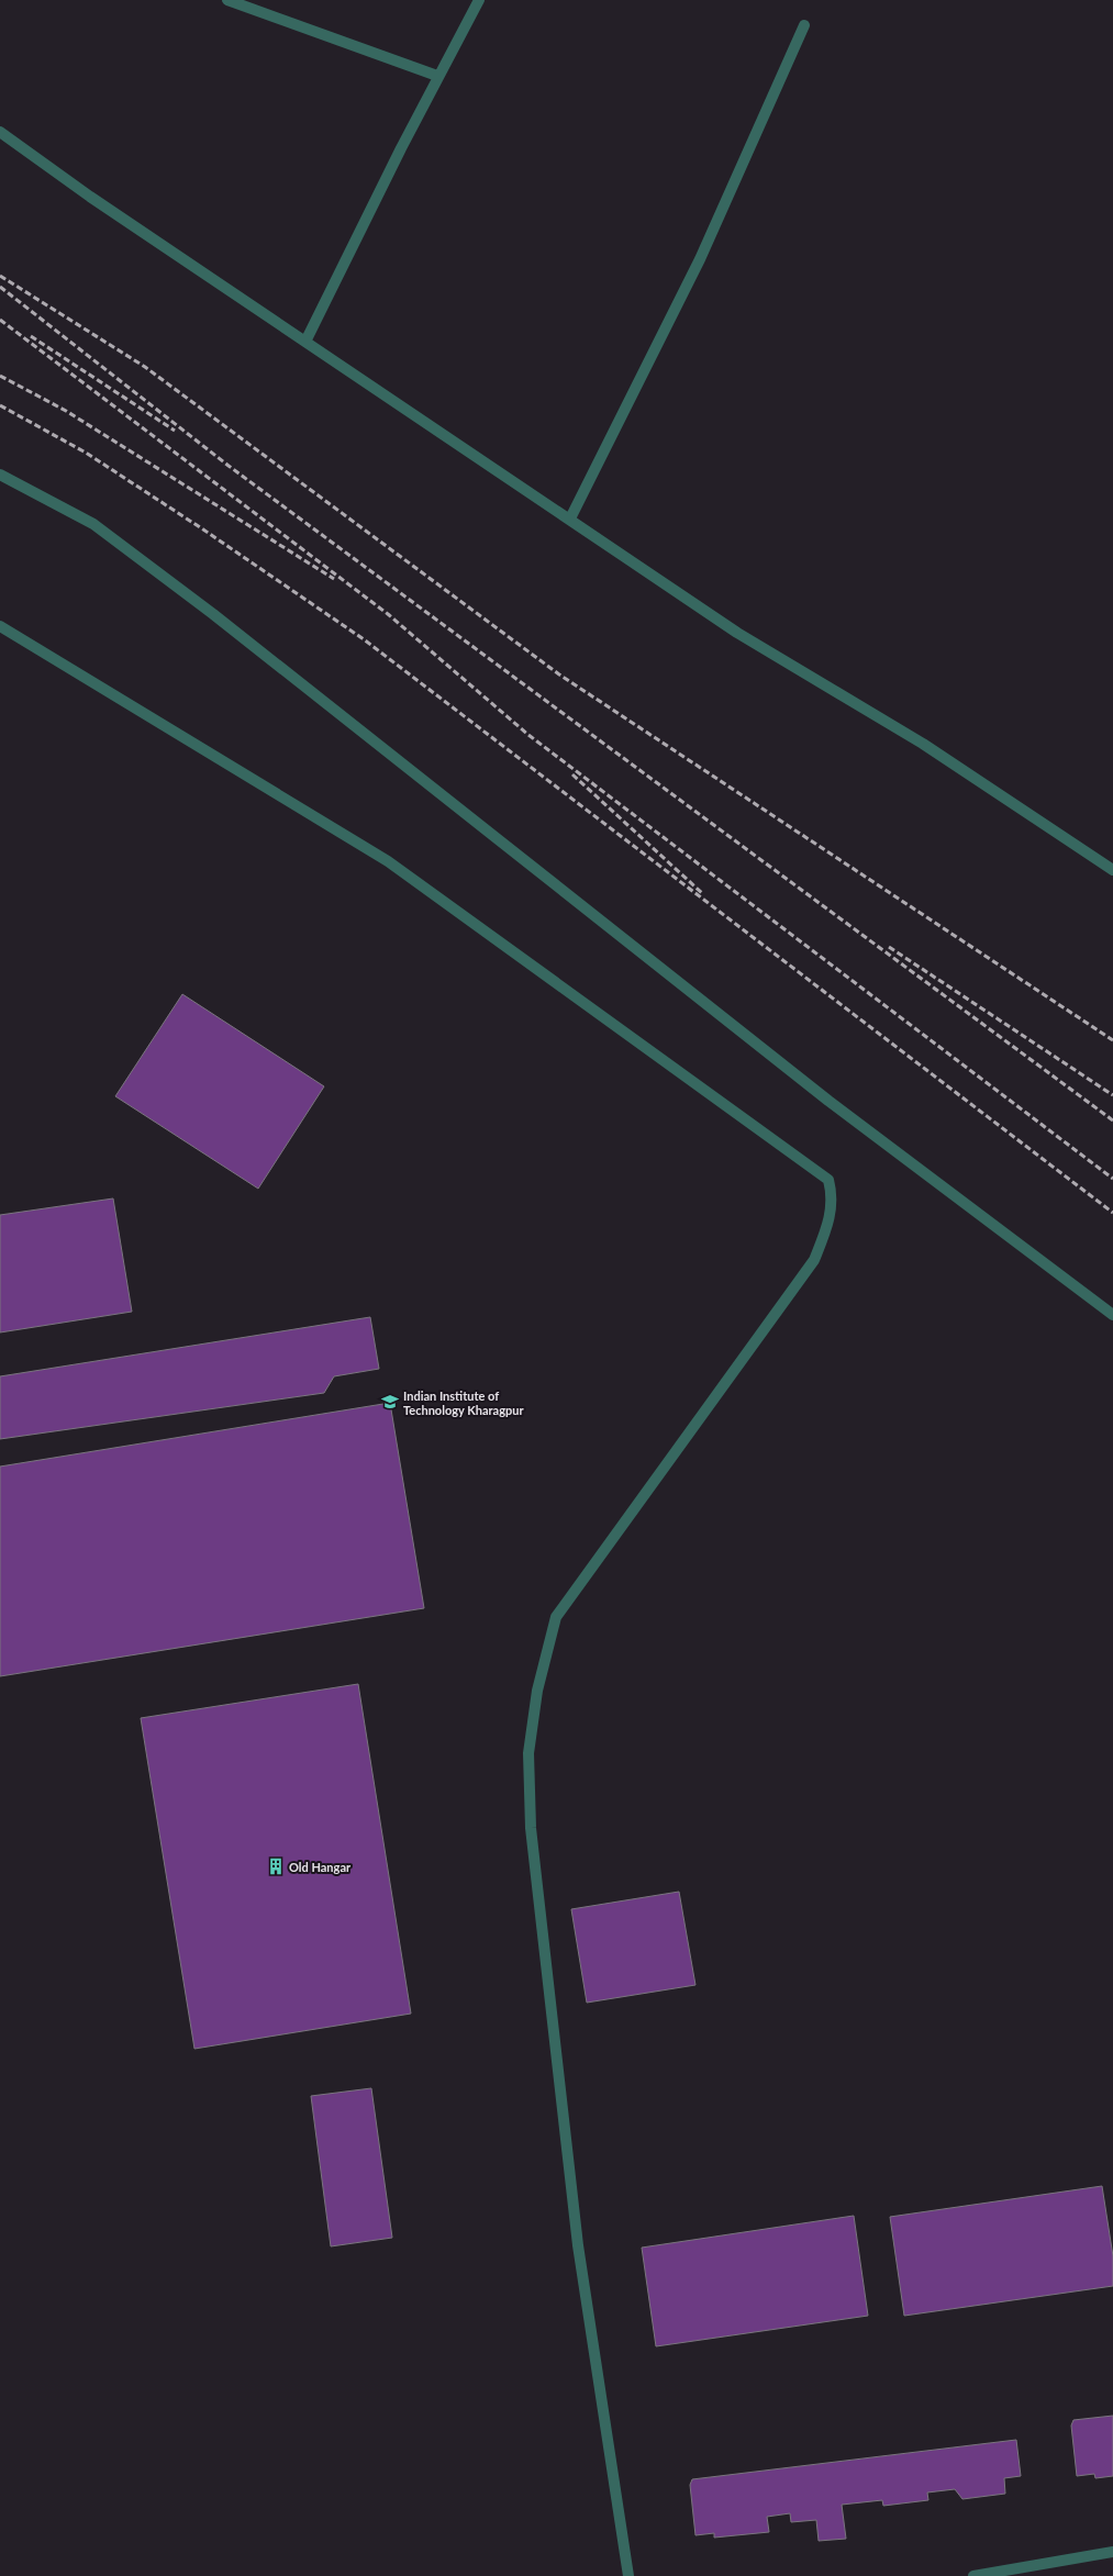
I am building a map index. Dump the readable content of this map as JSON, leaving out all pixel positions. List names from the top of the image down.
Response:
{
  "places": {
    "school or university": ["Indian Institute of Technology Kharagpur"],
    "building": ["Old Hangar"]
  }
}
